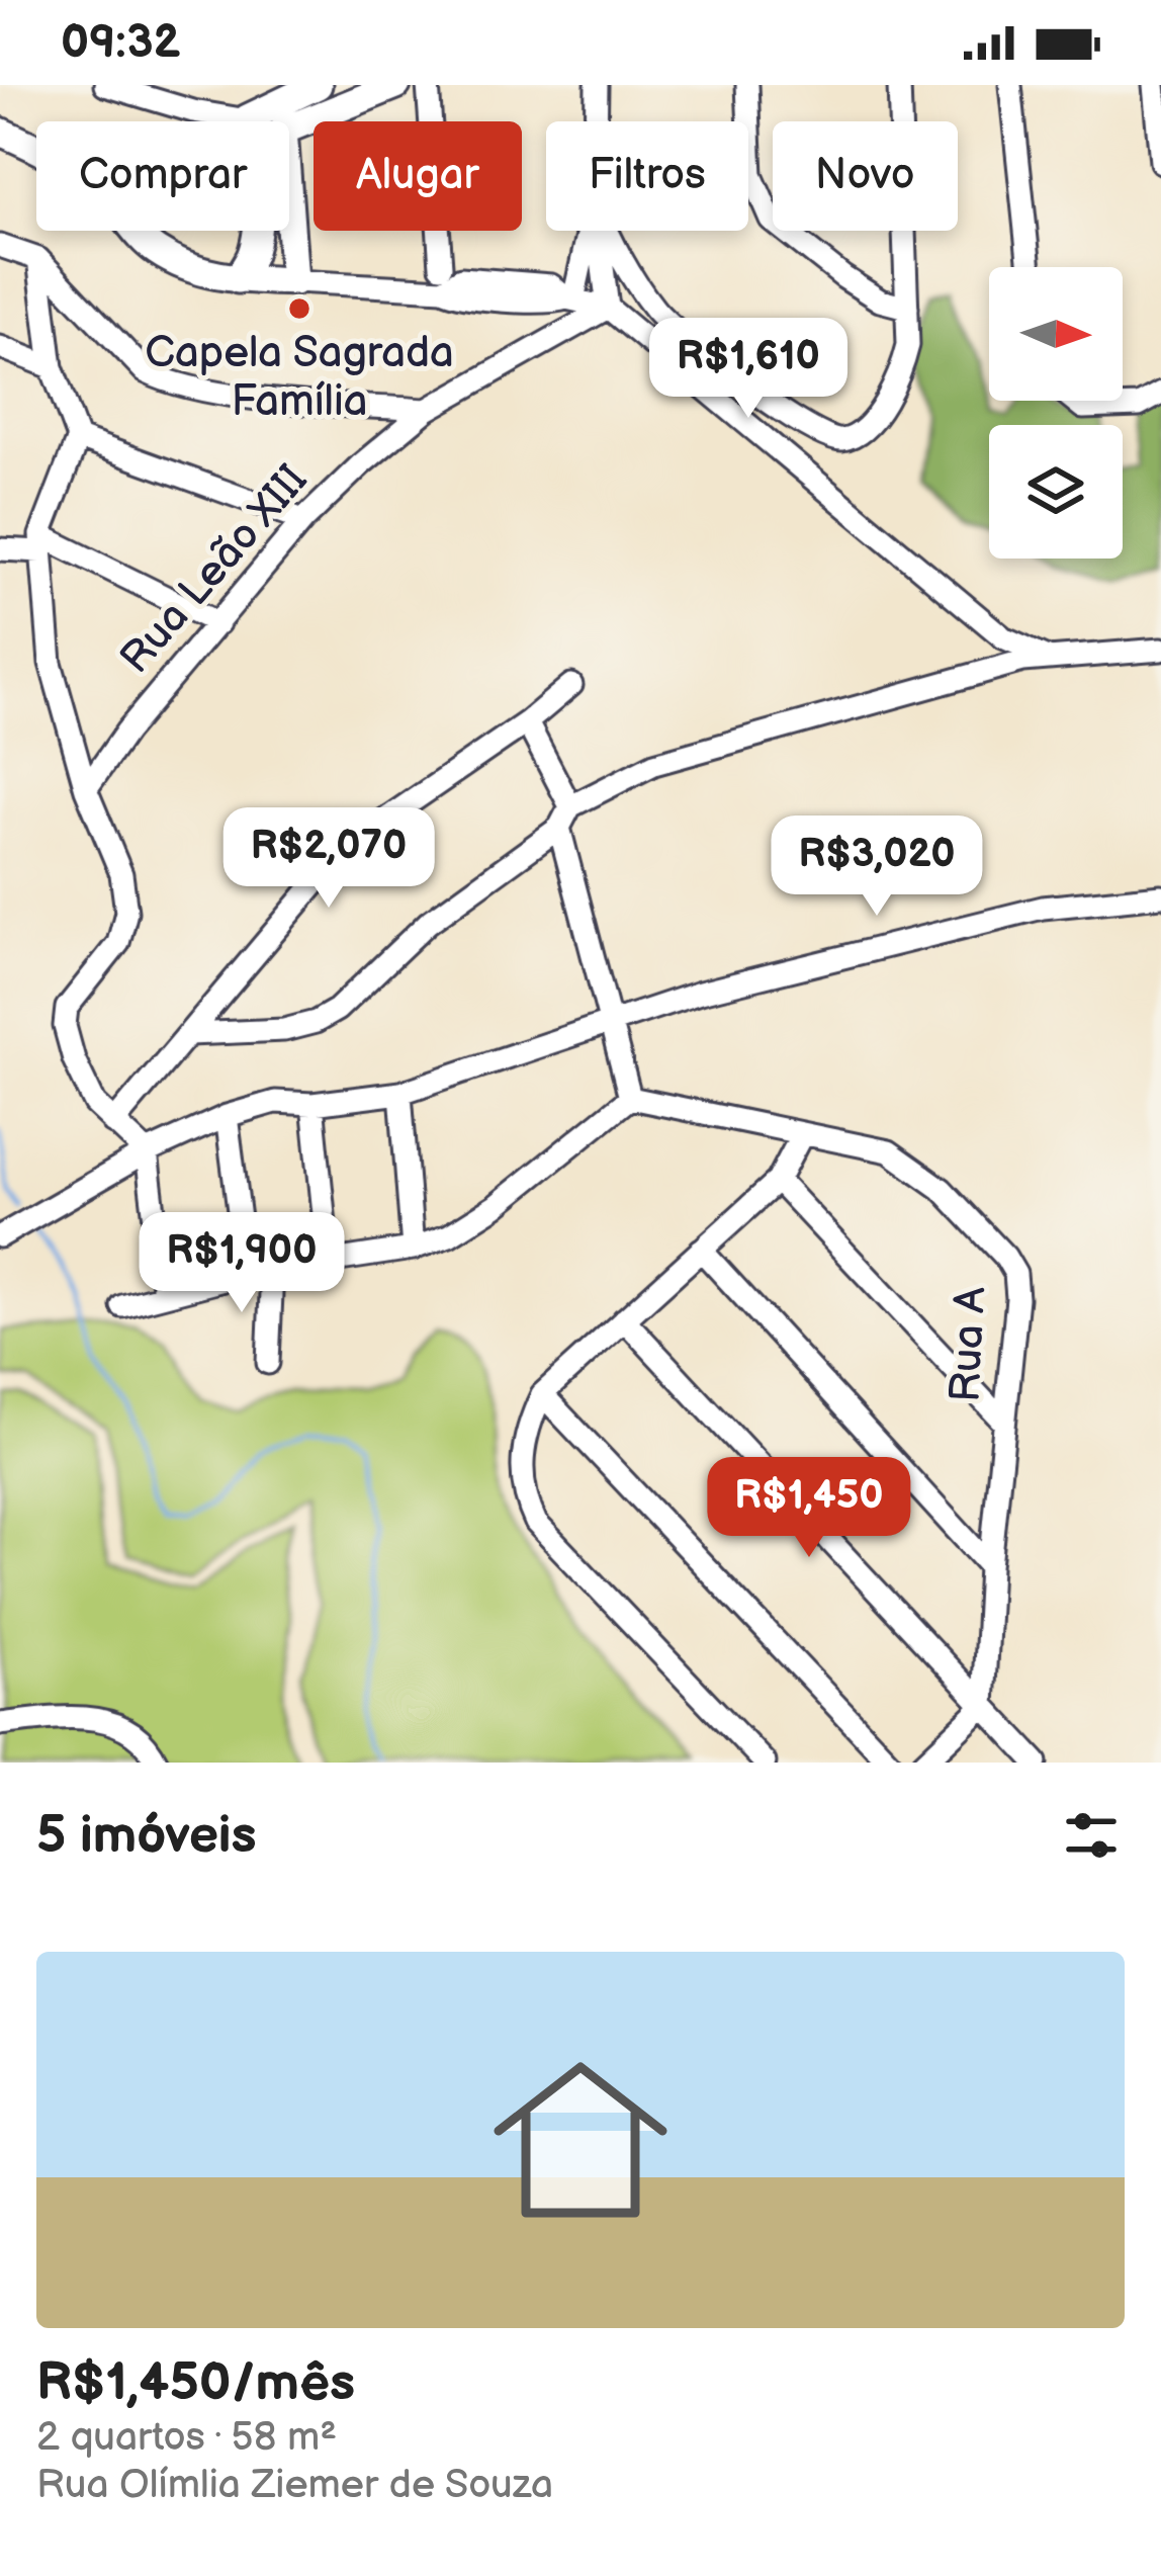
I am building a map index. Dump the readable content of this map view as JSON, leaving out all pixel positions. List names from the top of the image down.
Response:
{
  "streets": {
    "street": ["Rua Leão XIII", "Rua A"]
  },
  "places": ["Capela Sagrada Família"],
  "north": "right",
  "page": {
    "status": "09:32",
    "chip": [
      "Comprar",
      "Alugar",
      "Filtros",
      "Novo"
    ],
    "price": [
      "R$1,610",
      "R$2,070",
      "R$3,020",
      "R$1,900",
      "R$1,450"
    ],
    "heading": "5 imóveis",
    "list": [
      {
        "name": "R$1,450/mês",
        "note": "2 quartos · 58 m² · Rua Olímlia Ziemer de Souza"
      }
    ]
  }
}
